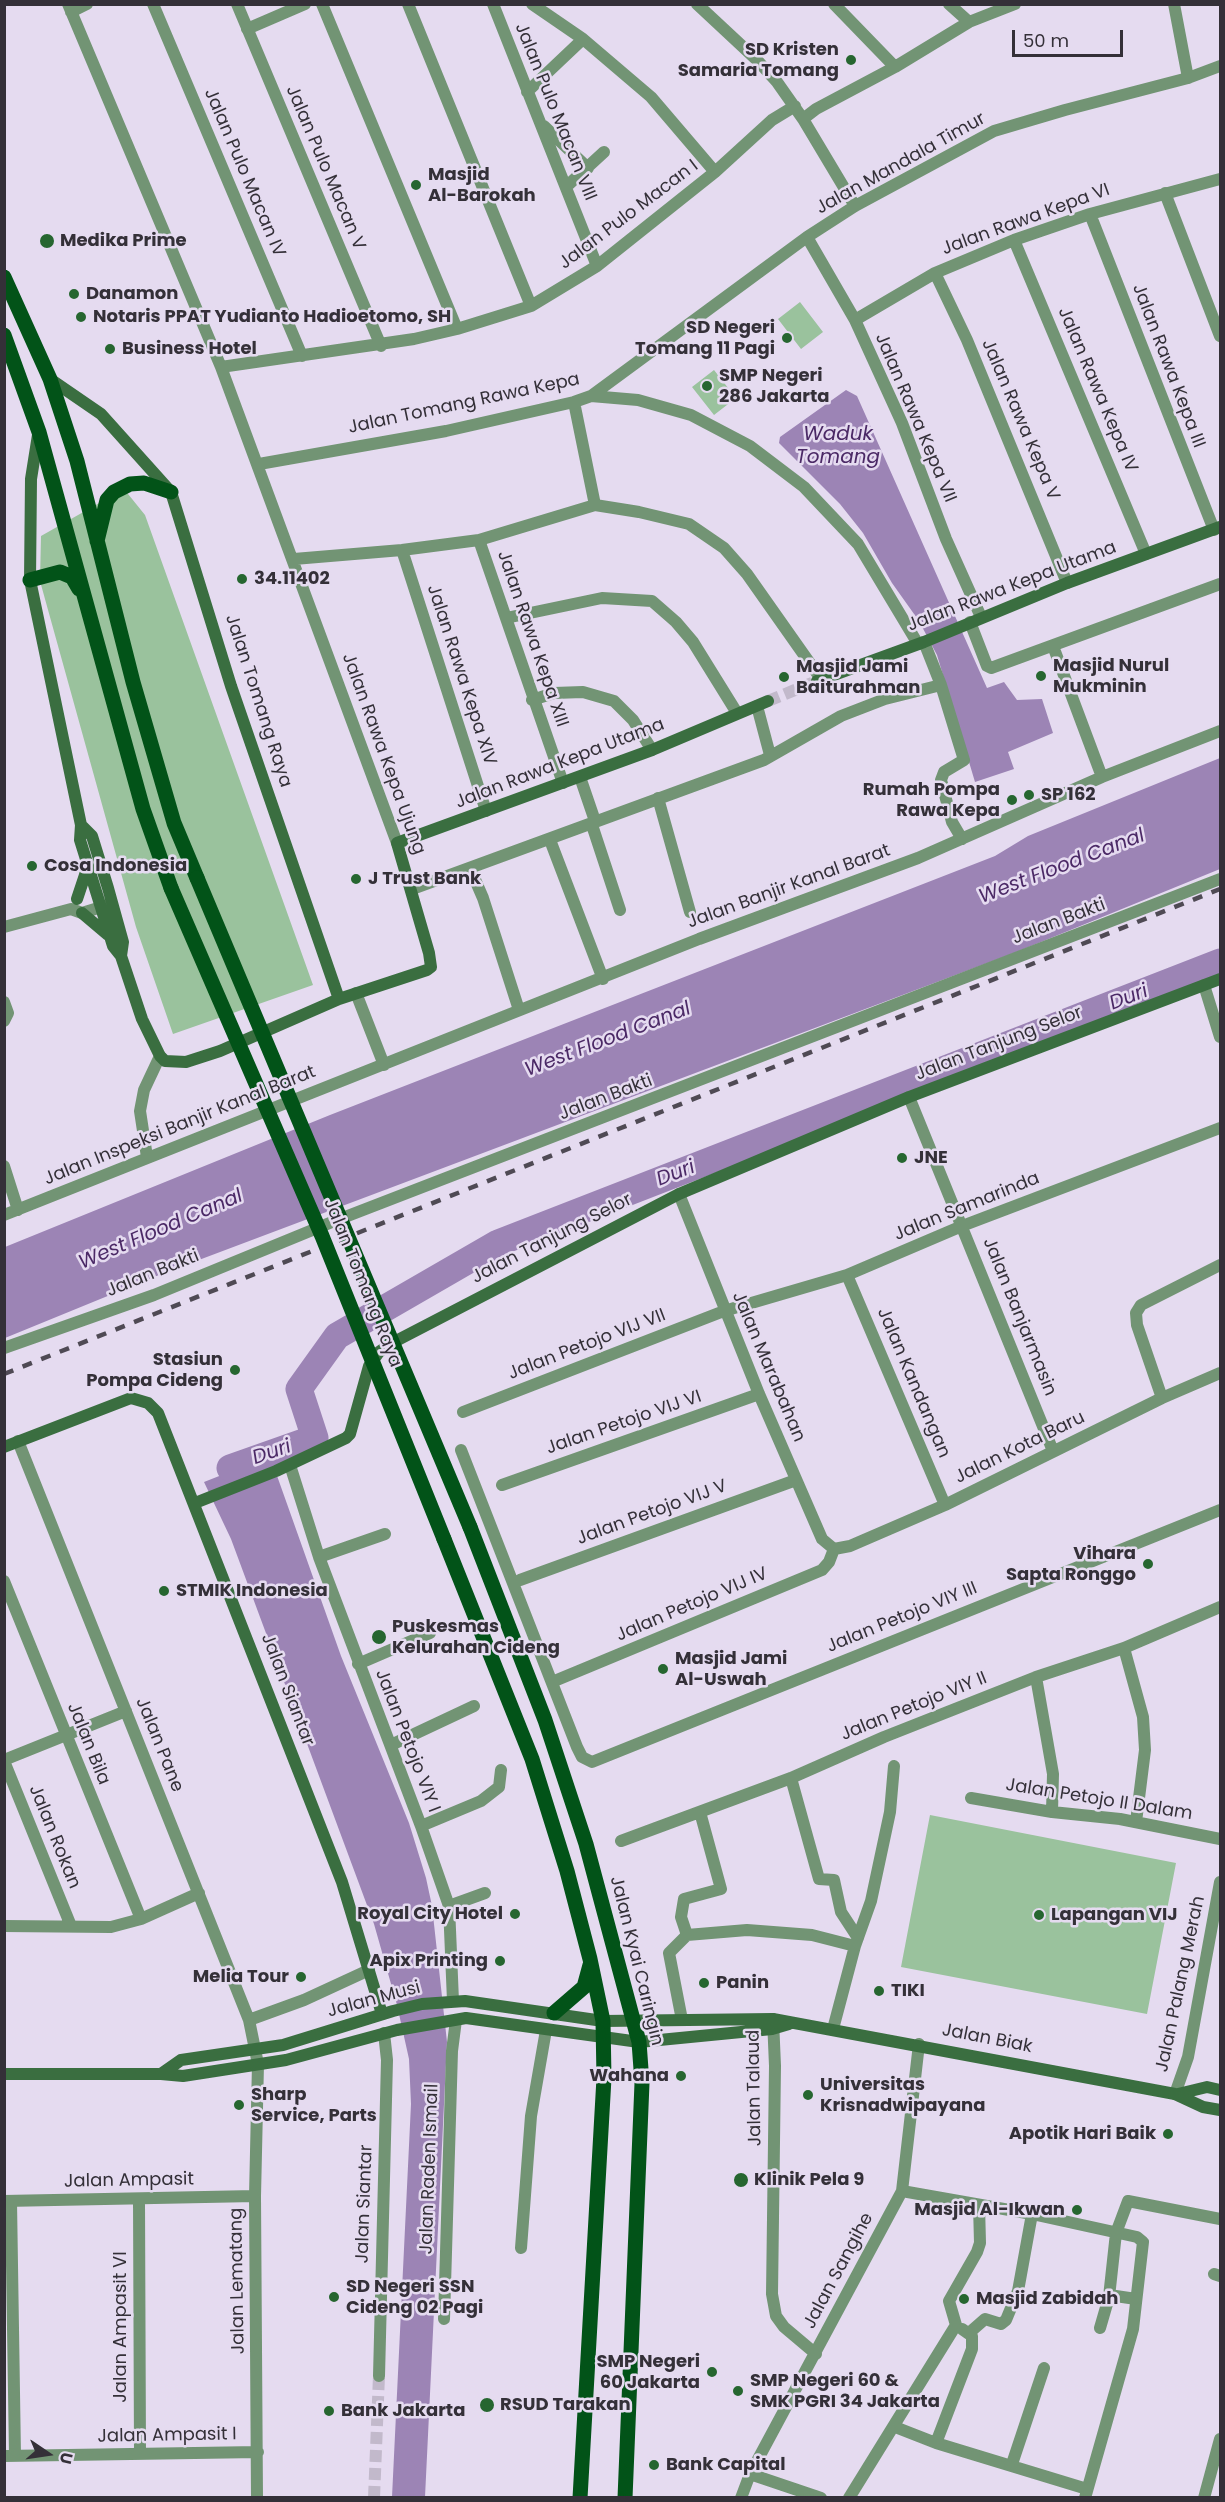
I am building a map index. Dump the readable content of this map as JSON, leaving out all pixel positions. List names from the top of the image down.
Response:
{
  "streets": {
    "main road": ["Jalan Tomang Raya", "Jalan Kyai Caringin"],
    "street": [
      "Jalan Pulo Macan VIII",
      "Jalan Mandala Timur",
      "Jalan Pulo Macan V",
      "Jalan Pulo Macan IV",
      "Jalan Pulo Macan I",
      "Jalan Rawa Kepa VI",
      "Jalan Rawa Kepa III",
      "Jalan Rawa Kepa IV",
      "Jalan Tomang Rawa Kepa",
      "Jalan Rawa Kepa VII",
      "Jalan Rawa Kepa V",
      "Jalan Rawa Kepa Utama",
      "Jalan Rawa Kepa XIII",
      "Jalan Rawa Kepa XIV",
      "Jalan Rawa Kepa Ujung",
      "Jalan Banjir Kanal Barat",
      "Jalan Bakti",
      "Jalan Tanjung Selor",
      "Jalan Inspeksi Banjir Kanal Barat",
      "Jalan Samarinda",
      "Jalan Banjarmasin",
      "Jalan Petojo VIJ VII",
      "Jalan Marabahan",
      "Jalan Kandangan",
      "Jalan Petojo VIJ VI",
      "Jalan Kota Baru",
      "Jalan Petojo VIJ V",
      "Jalan Petojo VIJ IV",
      "Jalan Petojo VIY III",
      "Jalan Siantar",
      "Jalan Petojo VIY II",
      "Jalan Petojo VIY I",
      "Jalan Bila",
      "Jalan Pane",
      "Jalan Petojo II Dalam",
      "Jalan Rokan",
      "Jalan Palang Merah",
      "Jalan Musi",
      "Jalan Biak",
      "Jalan Talaud",
      "Jalan Raden Ismail",
      "Jalan Ampasit",
      "Jalan Sangihe",
      "Jalan Lematang",
      "Jalan Ampasit VI",
      "Jalan Ampasit I"
    ]
  },
  "crossings": [
    ["Jalan Pulo Macan VIII", "Jalan Pulo Macan I"],
    ["Jalan Mandala Timur", "Jalan Tomang Rawa Kepa"],
    ["Jalan Mandala Timur", "Jalan Rawa Kepa VII"],
    ["Jalan Pulo Macan V", "Jalan Pulo Macan I"],
    ["Jalan Pulo Macan IV", "Jalan Pulo Macan I"],
    ["Jalan Pulo Macan I", "Jalan Rawa Kepa Ujung"],
    ["Jalan Rawa Kepa VI", "Jalan Rawa Kepa III"],
    ["Jalan Rawa Kepa VI", "Jalan Rawa Kepa IV"],
    ["Jalan Rawa Kepa VI", "Jalan Rawa Kepa VII"],
    ["Jalan Rawa Kepa VI", "Jalan Rawa Kepa V"],
    ["Jalan Rawa Kepa III", "Jalan Rawa Kepa Utama"],
    ["Jalan Rawa Kepa IV", "Jalan Rawa Kepa Utama"],
    ["Jalan Tomang Rawa Kepa", "Jalan Rawa Kepa VII"],
    ["Jalan Tomang Rawa Kepa", "Jalan Rawa Kepa Ujung"],
    ["Jalan Rawa Kepa VII", "Jalan Rawa Kepa Utama"],
    ["Jalan Rawa Kepa V", "Jalan Rawa Kepa Utama"],
    ["Jalan Rawa Kepa Utama", "Jalan Rawa Kepa XIII"],
    ["Jalan Rawa Kepa Utama", "Jalan Rawa Kepa XIV"],
    ["Jalan Rawa Kepa Utama", "Jalan Rawa Kepa Ujung"],
    ["Jalan Tomang Raya", "Jalan Rawa Kepa Ujung"],
    ["Jalan Tomang Raya", "Jalan Kyai Caringin"],
    ["Jalan Banjir Kanal Barat", "Jalan Inspeksi Banjir Kanal Barat"],
    ["Jalan Tanjung Selor", "Jalan Banjarmasin"],
    ["Jalan Tanjung Selor", "Jalan Marabahan"],
    ["Jalan Tanjung Selor", "Jalan Siantar"],
    ["Jalan Tanjung Selor", "Jalan Petojo VIY I"],
    ["Jalan Samarinda", "Jalan Banjarmasin"],
    ["Jalan Samarinda", "Jalan Petojo VIJ VII"],
    ["Jalan Samarinda", "Jalan Marabahan"],
    ["Jalan Samarinda", "Jalan Kandangan"],
    ["Jalan Banjarmasin", "Jalan Kota Baru"],
    ["Jalan Petojo VIJ VII", "Jalan Marabahan"],
    ["Jalan Marabahan", "Jalan Petojo VIJ VI"],
    ["Jalan Marabahan", "Jalan Kota Baru"],
    ["Jalan Marabahan", "Jalan Petojo VIJ V"],
    ["Jalan Marabahan", "Jalan Petojo VIJ IV"],
    ["Jalan Kandangan", "Jalan Kota Baru"],
    ["Jalan Kota Baru", "Jalan Petojo VIJ IV"],
    ["Jalan Petojo VIJ IV", "Jalan Petojo VIY III"],
    ["Jalan Siantar", "Jalan Pane"],
    ["Jalan Siantar", "Jalan Musi"],
    ["Jalan Petojo VIY I", "Jalan Musi"],
    ["Jalan Pane", "Jalan Musi"],
    ["Jalan Pane", "Jalan Lematang"],
    ["Jalan Kyai Caringin", "Jalan Biak"],
    ["Jalan Palang Merah", "Jalan Biak"],
    ["Jalan Musi", "Jalan Biak"],
    ["Jalan Musi", "Jalan Raden Ismail"],
    ["Jalan Musi", "Jalan Lematang"],
    ["Jalan Biak", "Jalan Talaud"],
    ["Jalan Biak", "Jalan Sangihe"],
    ["Jalan Talaud", "Jalan Sangihe"],
    ["Jalan Ampasit", "Jalan Lematang"],
    ["Jalan Ampasit", "Jalan Ampasit VI"],
    ["Jalan Lematang", "Jalan Ampasit I"],
    ["Jalan Ampasit VI", "Jalan Ampasit I"]
  ],
  "water": ["Waduk Tomang", "West Flood Canal", "Duri"],
  "places": [
    "SD Kristen Samaria Tomang",
    "Masjid Al-Barokah",
    "Medika Prime",
    "Danamon",
    "Notaris PPAT Yudianto Hadioetomo, SH",
    "SD Negeri Tomang 11 Pagi",
    "Business Hotel",
    "SMP Negeri 286 Jakarta",
    "34.11402",
    "Masjid Nurul Mukminin",
    "Masjid Jami Baiturahman",
    "SP 162",
    "Rumah Pompa Rawa Kepa",
    "Cosa Indonesia",
    "J Trust Bank",
    "JNE",
    "Stasiun Pompa Cideng",
    "Vihara Sapta Ronggo",
    "STMIK Indonesia",
    "Puskesmas Kelurahan Cideng",
    "Masjid Jami Al-Uswah",
    "Royal City Hotel",
    "Lapangan VIJ",
    "Apix Printing",
    "Melia Tour",
    "Panin",
    "TIKI",
    "Wahana",
    "Universitas Krisnadwipayana",
    "Sharp Service, Parts",
    "Apotik Hari Baik",
    "Klinik Pela 9",
    "Masjid Al-Ikwan",
    "SD Negeri SSN Cideng 02 Pagi",
    "Masjid Zabidah",
    "SMP Negeri 60 Jakarta",
    "SMP Negeri 60 & SMK PGRI 34 Jakarta",
    "RSUD Tarakan",
    "Bank Jakarta",
    "Bank Capital"
  ],
  "scale_bar": "50 m",
  "north": "right"
}
